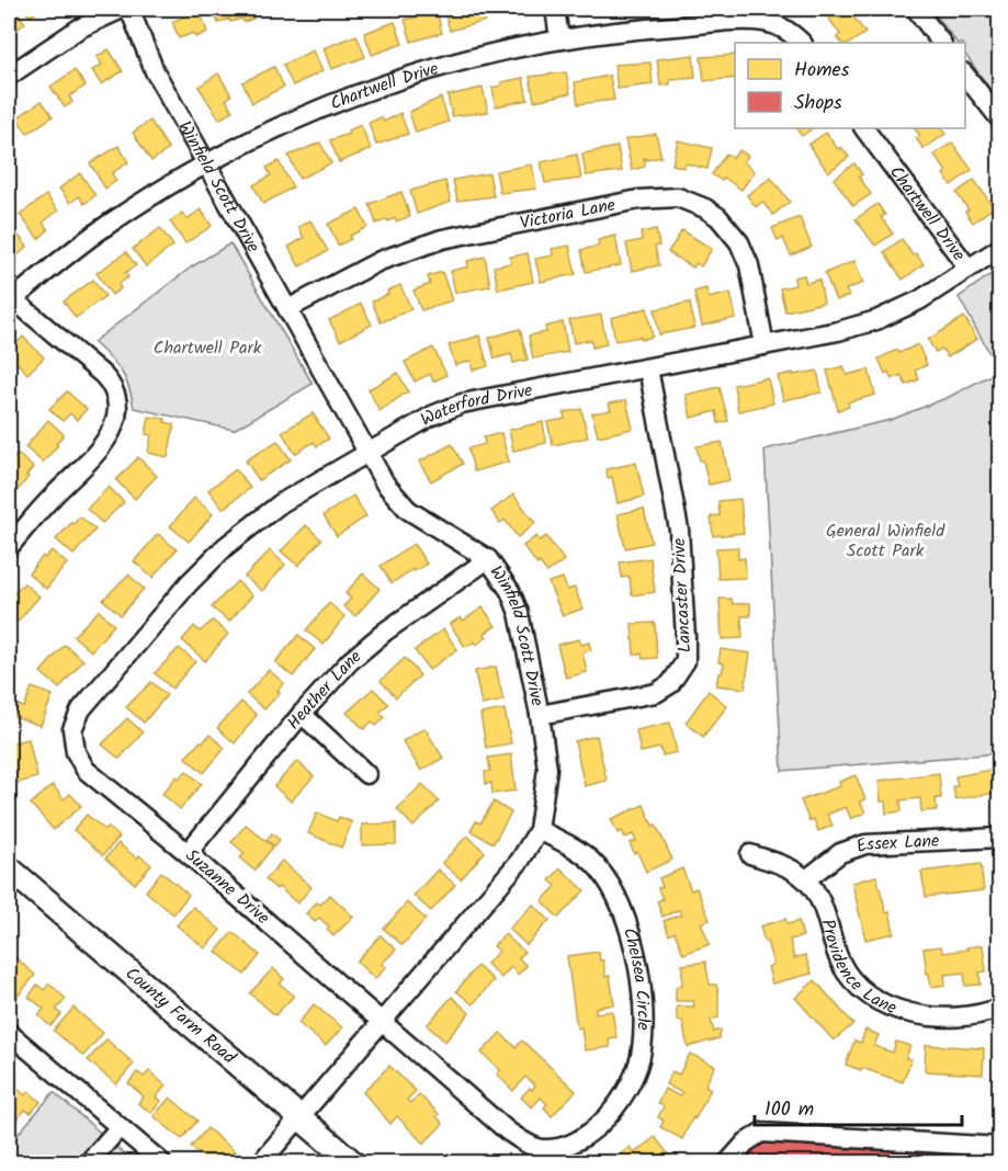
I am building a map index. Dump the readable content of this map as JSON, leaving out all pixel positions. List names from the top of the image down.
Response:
{
  "streets": {
    "main road": ["County Farm Road"],
    "street": [
      "Chartwell Drive",
      "Winfield Scott Drive",
      "Victoria Lane",
      "Waterford Drive",
      "Lancaster Drive",
      "Heather Lane",
      "Essex Lane",
      "Suzanne Drive",
      "Providence Lane",
      "Chelsea Circle"
    ]
  },
  "crossings": [
    ["Chartwell Drive", "Winfield Scott Drive"],
    ["Chartwell Drive", "Waterford Drive"],
    ["Winfield Scott Drive", "Victoria Lane"],
    ["Winfield Scott Drive", "Waterford Drive"],
    ["Winfield Scott Drive", "Lancaster Drive"],
    ["Winfield Scott Drive", "Heather Lane"],
    ["Winfield Scott Drive", "Suzanne Drive"],
    ["Winfield Scott Drive", "Chelsea Circle"],
    ["Winfield Scott Drive", "County Farm Road"],
    ["Victoria Lane", "Waterford Drive"],
    ["Waterford Drive", "Lancaster Drive"],
    ["Waterford Drive", "Suzanne Drive"],
    ["Heather Lane", "Suzanne Drive"],
    ["Essex Lane", "Providence Lane"],
    ["Suzanne Drive", "Chelsea Circle"]
  ],
  "parks": ["Chartwell Park", "General Winfield Scott Park"],
  "legend": ["Homes", "Shops"],
  "scale_bar": "100 m"
}
